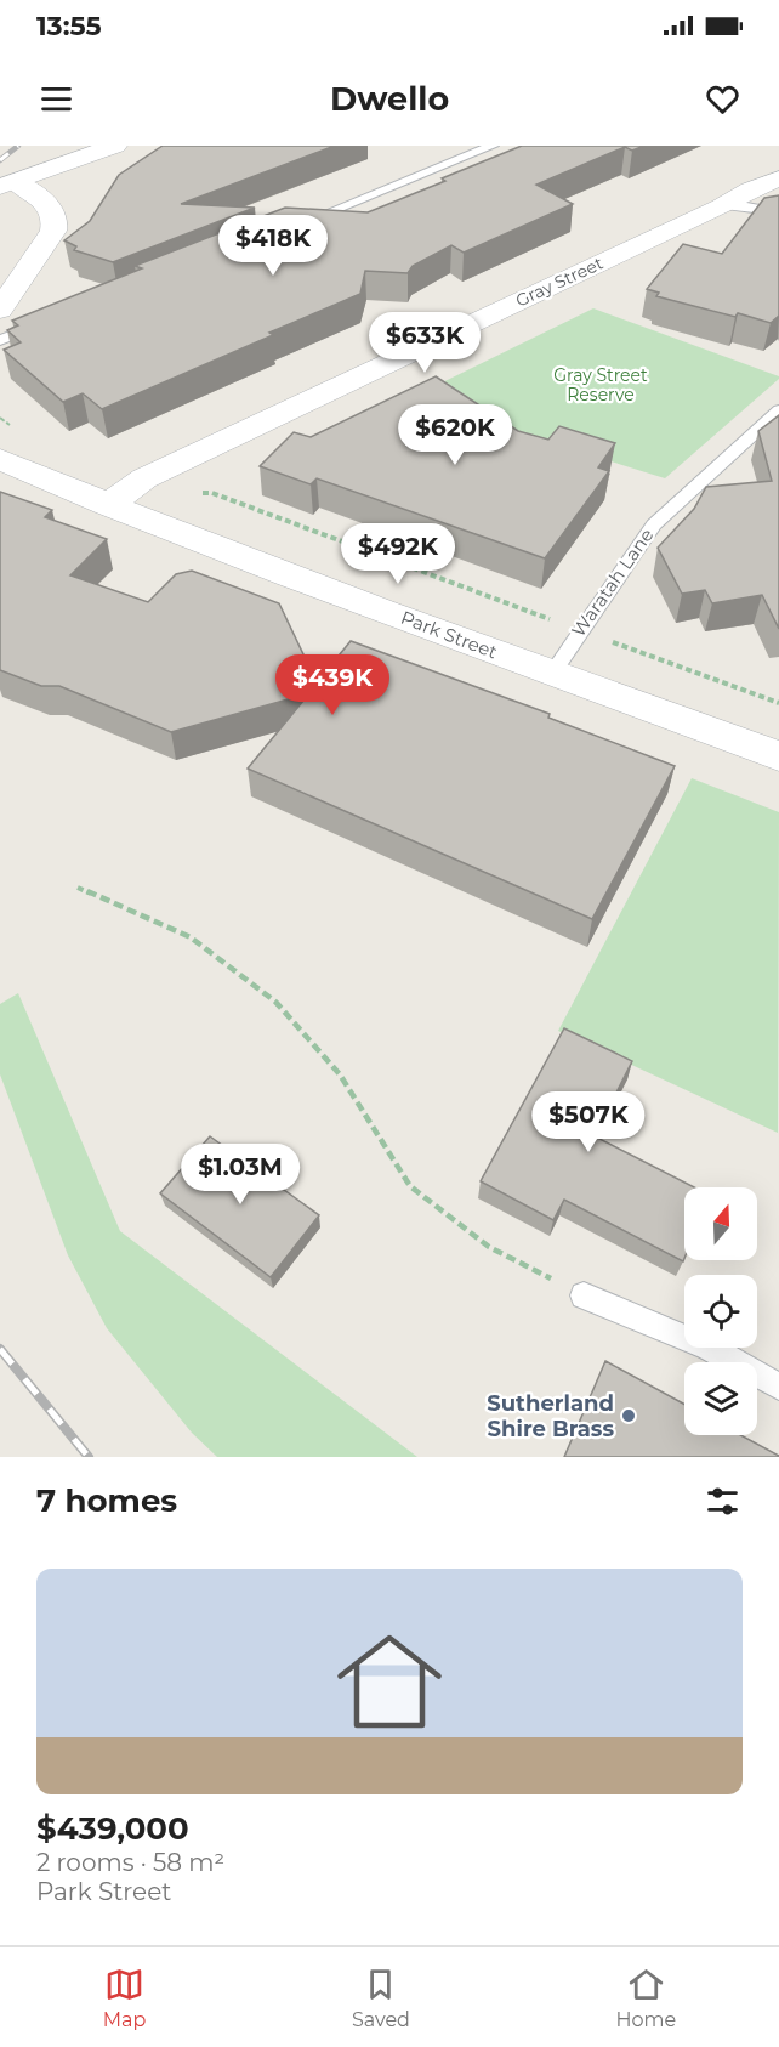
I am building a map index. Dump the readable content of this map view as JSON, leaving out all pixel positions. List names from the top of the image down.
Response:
{
  "streets": {
    "street": ["Gray Street", "Park Street"],
    "lane": ["Waratah Lane"]
  },
  "crossings": [
    ["Gray Street", "Park Street"],
    ["Waratah Lane", "Park Street"]
  ],
  "parks": ["Gray Street Reserve"],
  "places": ["Sutherland Shire Brass"],
  "north": "top",
  "page": {
    "status": "13:55",
    "header": "Dwello",
    "price": [
      "$418K",
      "$633K",
      "$620K",
      "$492K",
      "$439K",
      "$507K",
      "$1.03M"
    ],
    "heading": "7 homes",
    "list": [
      {
        "name": "$439,000",
        "note": "2 rooms · 58 m² · Park Street"
      }
    ],
    "tabs": ["Map", "Saved", "Home"]
  }
}
